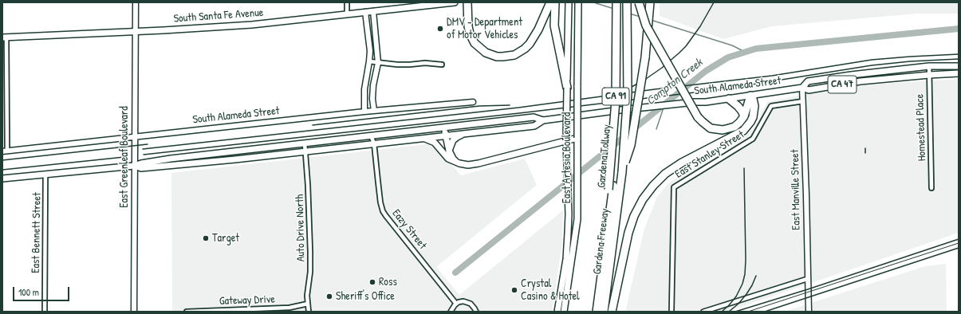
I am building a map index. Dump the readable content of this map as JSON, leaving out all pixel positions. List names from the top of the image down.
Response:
{
  "streets": {
    "highway": ["CA 91", "Gardena Tollway", "Gardena Freeway"],
    "main road": [
      "South Santa Fe Avenue",
      "CA 47",
      "South Alameda Street",
      "East Artesia Boulevard"
    ],
    "street": [
      "Homestead Place",
      "East Stanley Street",
      "East Greenleaf Boulevard",
      "East Manville Street",
      "Auto Drive North",
      "Eazy Street",
      "East Bennett Street",
      "Gateway Drive"
    ]
  },
  "crossings": [
    ["South Santa Fe Avenue", "East Greenleaf Boulevard"],
    ["South Alameda Street", "Homestead Place"],
    ["South Alameda Street", "East Greenleaf Boulevard"],
    ["South Alameda Street", "East Manville Street"],
    ["South Alameda Street", "Auto Drive North"],
    ["South Alameda Street", "Eazy Street"],
    ["South Alameda Street", "East Bennett Street"],
    ["East Stanley Street", "East Manville Street"],
    ["Gardena Tollway", "Gardena Freeway"],
    ["Auto Drive North", "Gateway Drive"]
  ],
  "water": ["Compton Creek"],
  "places": [
    "DMV - Department of Motor Vehicles",
    "Target",
    "Ross",
    "Crystal Casino & Hotel",
    "Sheriff's Office"
  ],
  "scale_bar": "100 m"
}
